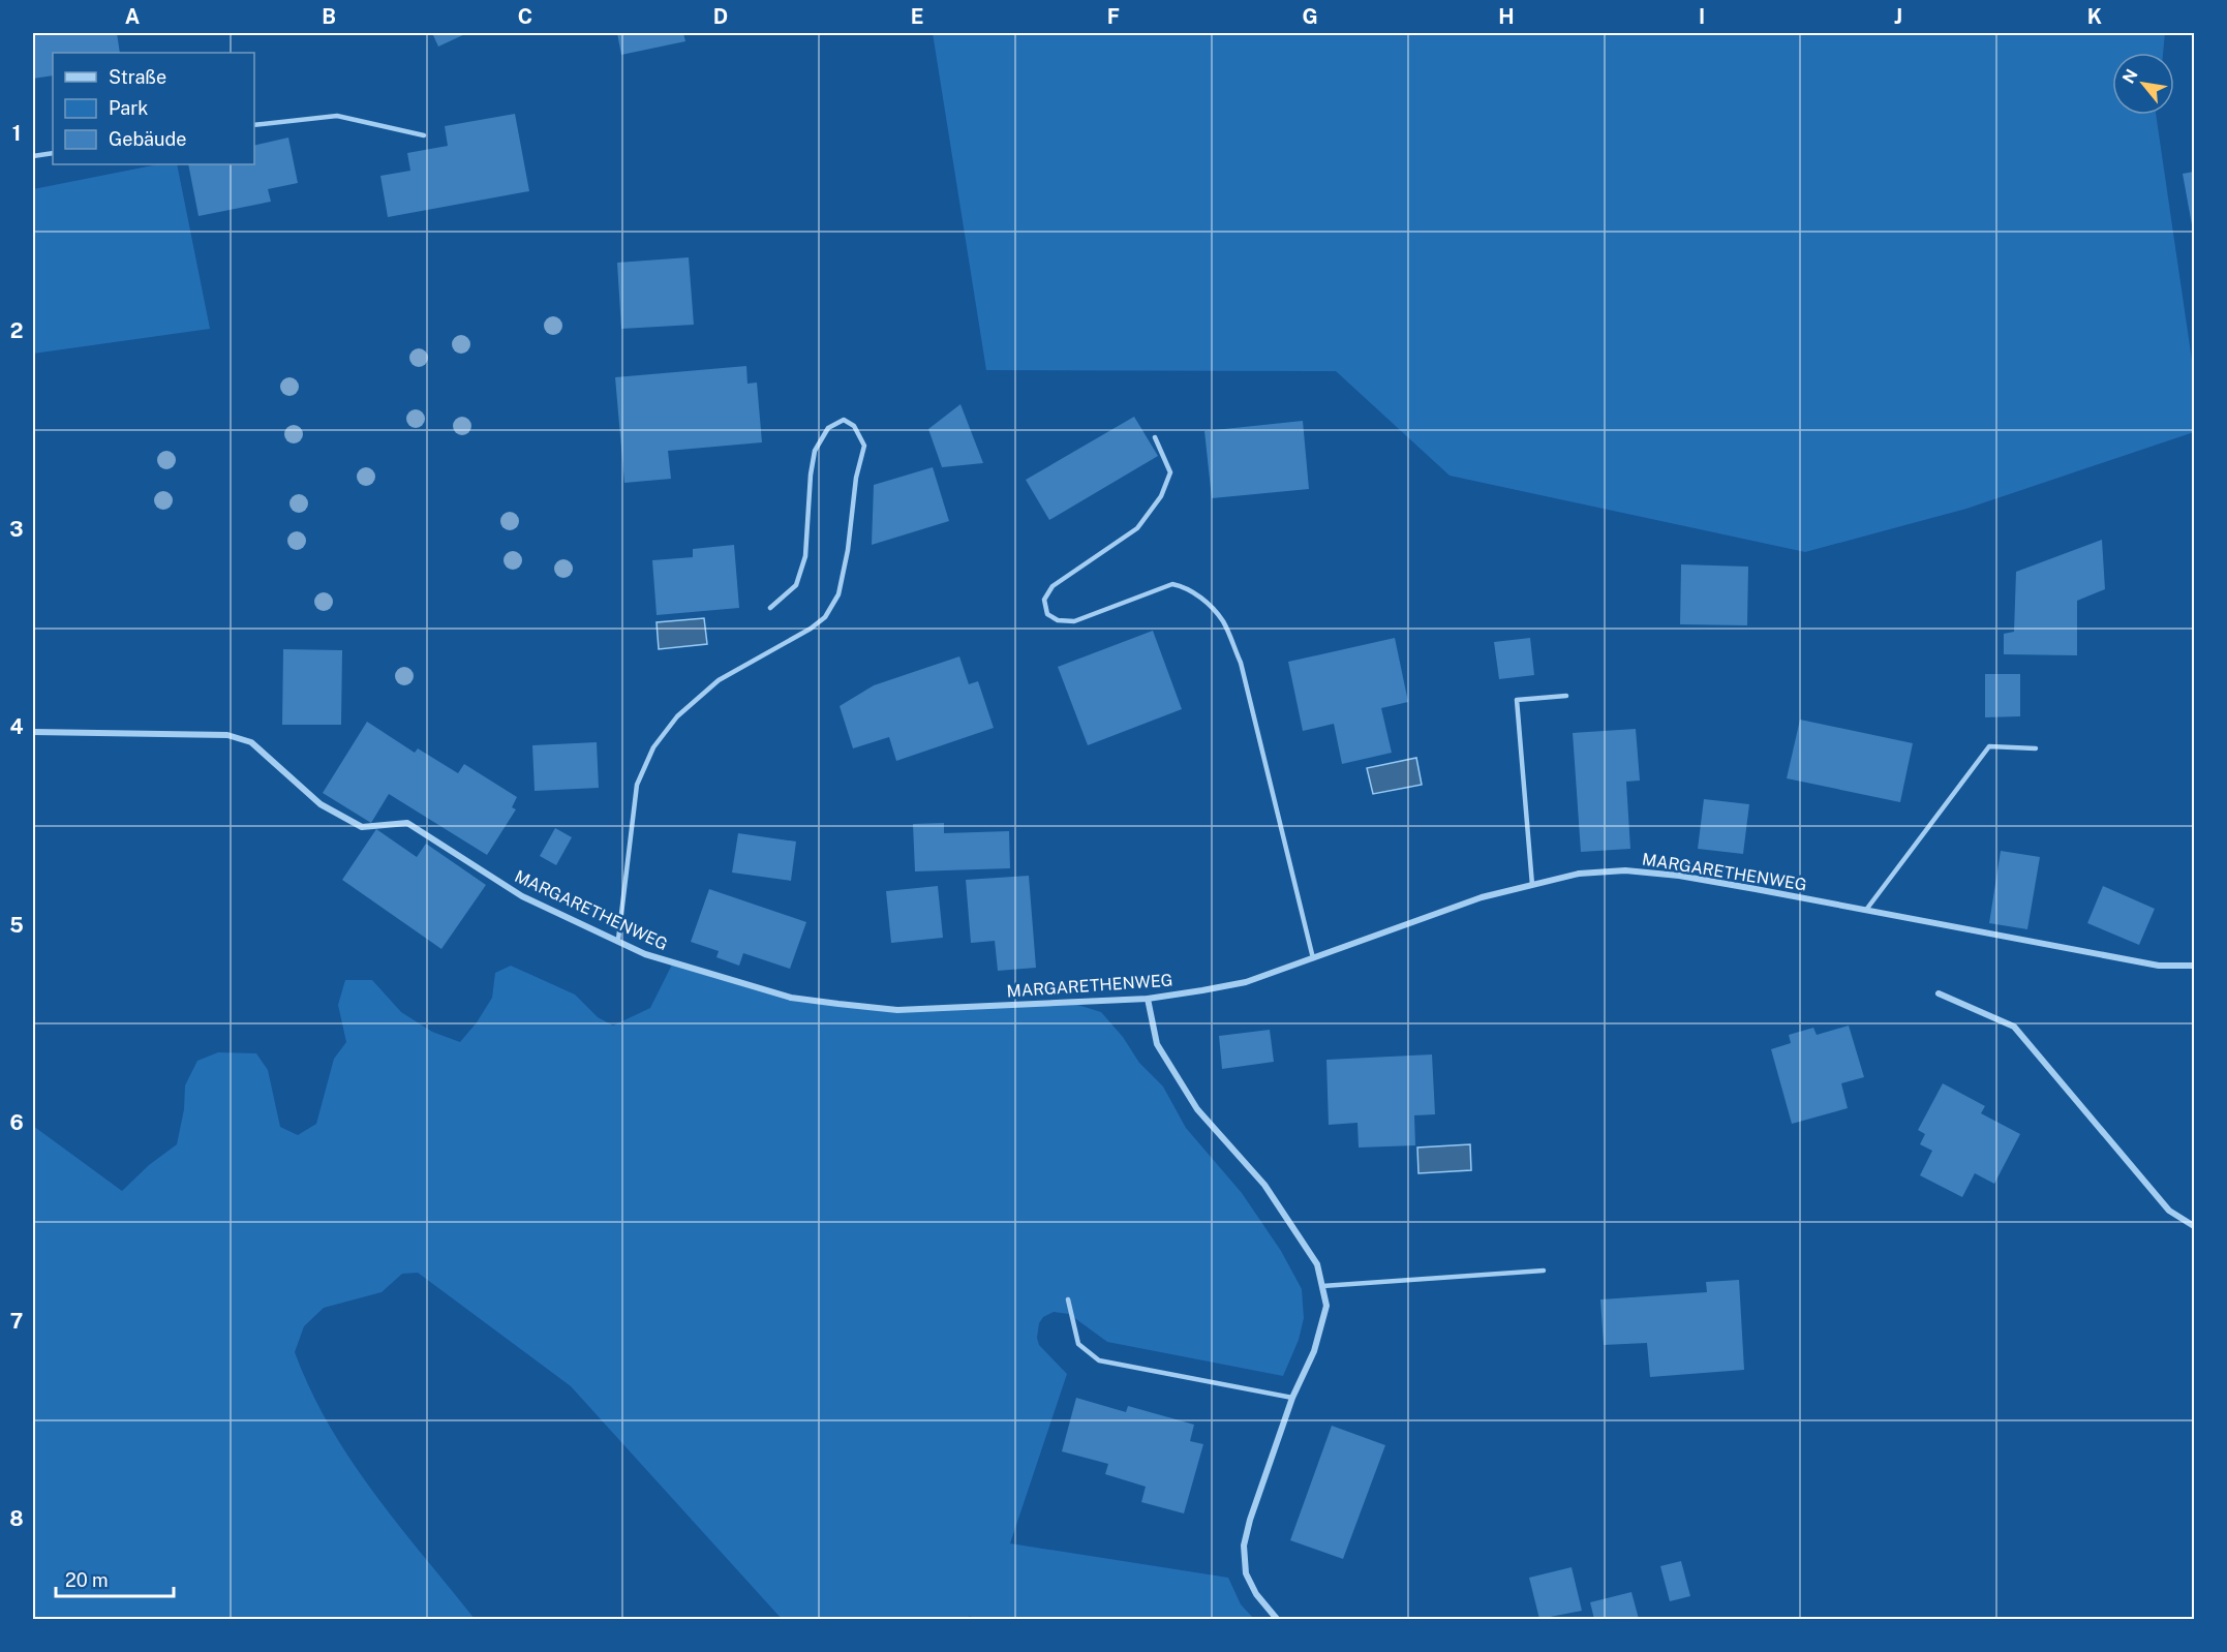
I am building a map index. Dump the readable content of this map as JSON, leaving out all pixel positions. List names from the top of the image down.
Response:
{
  "streets": {
    "street": ["MARGARETHENWEG"]
  },
  "legend": ["Straße", "Park", "Gebäude"],
  "scale_bar": "20 m",
  "north": "top left",
  "grid": {
    "columns": [
      "A",
      "B",
      "C",
      "D",
      "E",
      "F",
      "G",
      "H",
      "I",
      "J",
      "K"
    ],
    "rows": [
      "1",
      "2",
      "3",
      "4",
      "5",
      "6",
      "7",
      "8"
    ]
  }
}
